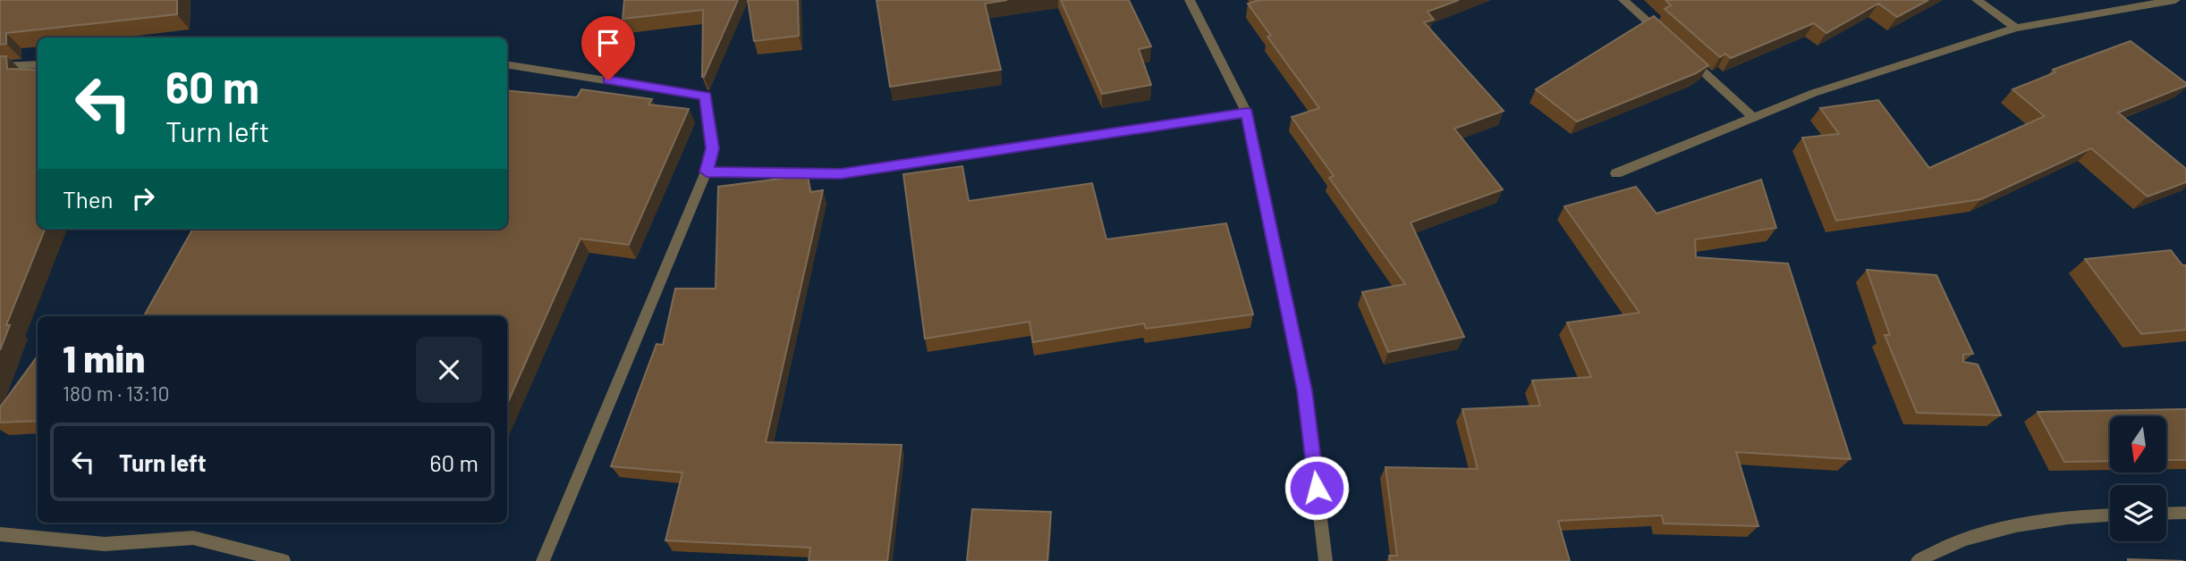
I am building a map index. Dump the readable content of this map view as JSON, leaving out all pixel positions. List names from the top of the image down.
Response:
{
  "north": "bottom",
  "page": {
    "turn": ["60 m", "Turn left"],
    "then": "Then",
    "heading": ["1 min", "180 m · 13:10"],
    "list": [
      {
        "name": "Turn left",
        "value": "60 m"
      }
    ]
  }
}
